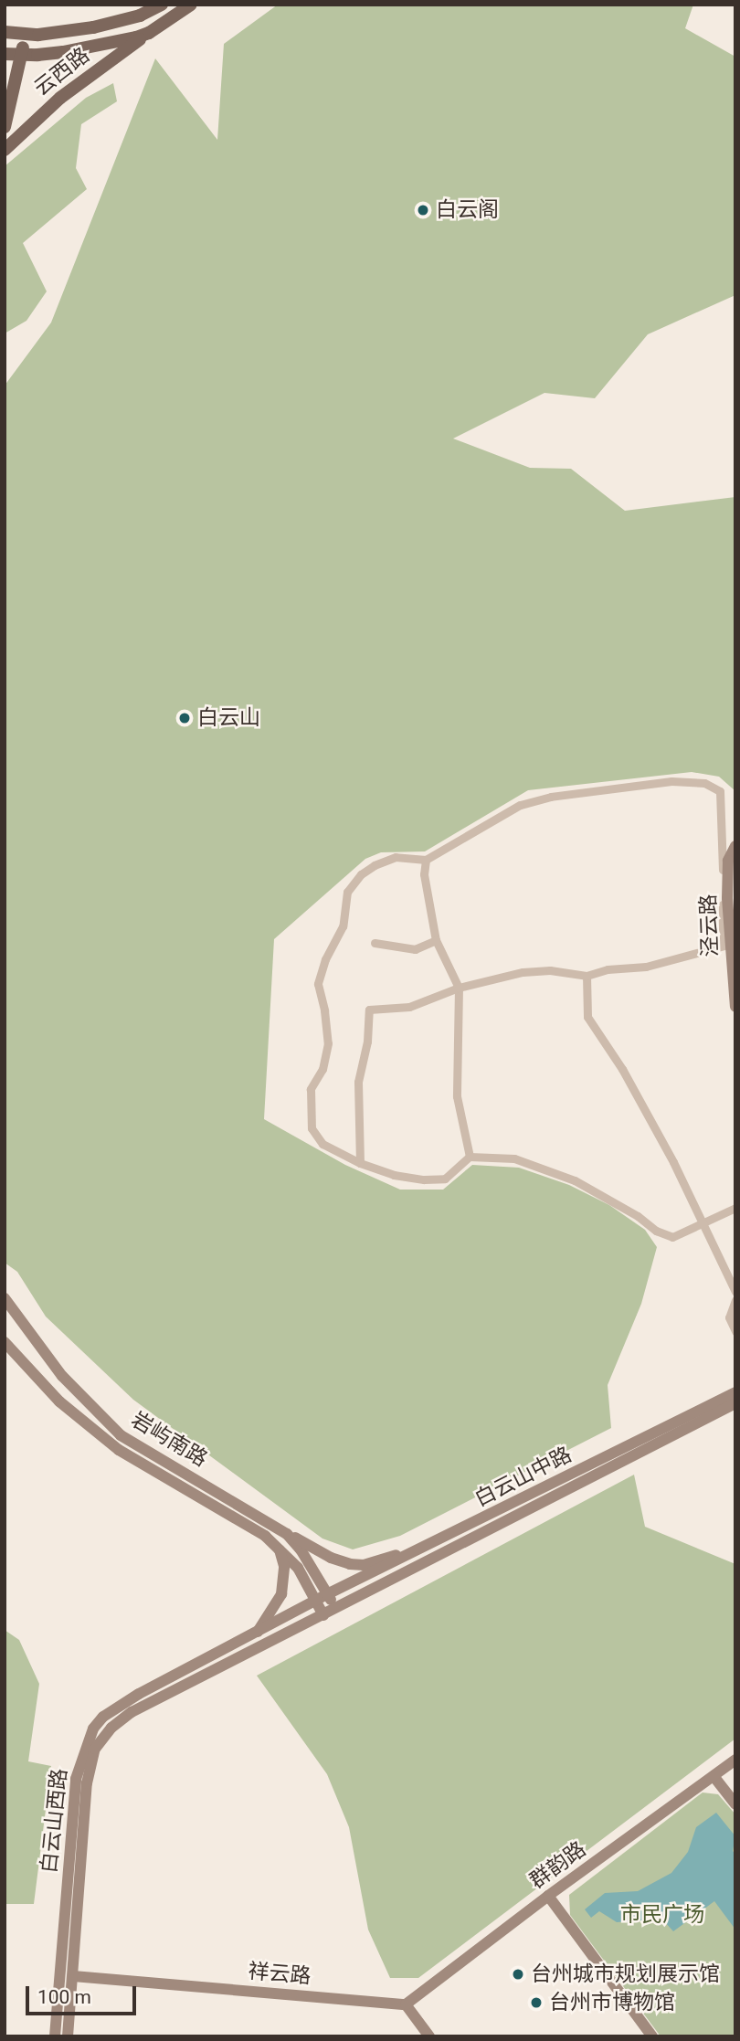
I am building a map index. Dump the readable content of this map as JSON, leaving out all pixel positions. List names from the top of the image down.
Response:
{
  "streets": {
    "main road": [
      "云西路",
      "泾云路",
      "岩屿南路",
      "白云山中路",
      "白云山西路",
      "群韵路",
      "祥云路"
    ]
  },
  "crossings": [
    ["岩屿南路", "白云山中路"],
    ["岩屿南路", "白云山西路"],
    ["白云山中路", "白云山西路"],
    ["白云山西路", "祥云路"],
    ["群韵路", "祥云路"]
  ],
  "parks": ["市民广场"],
  "places": [
    "白云阁",
    "白云山",
    "台州城市规划展示馆",
    "台州市博物馆"
  ],
  "scale_bar": "100 m"
}
